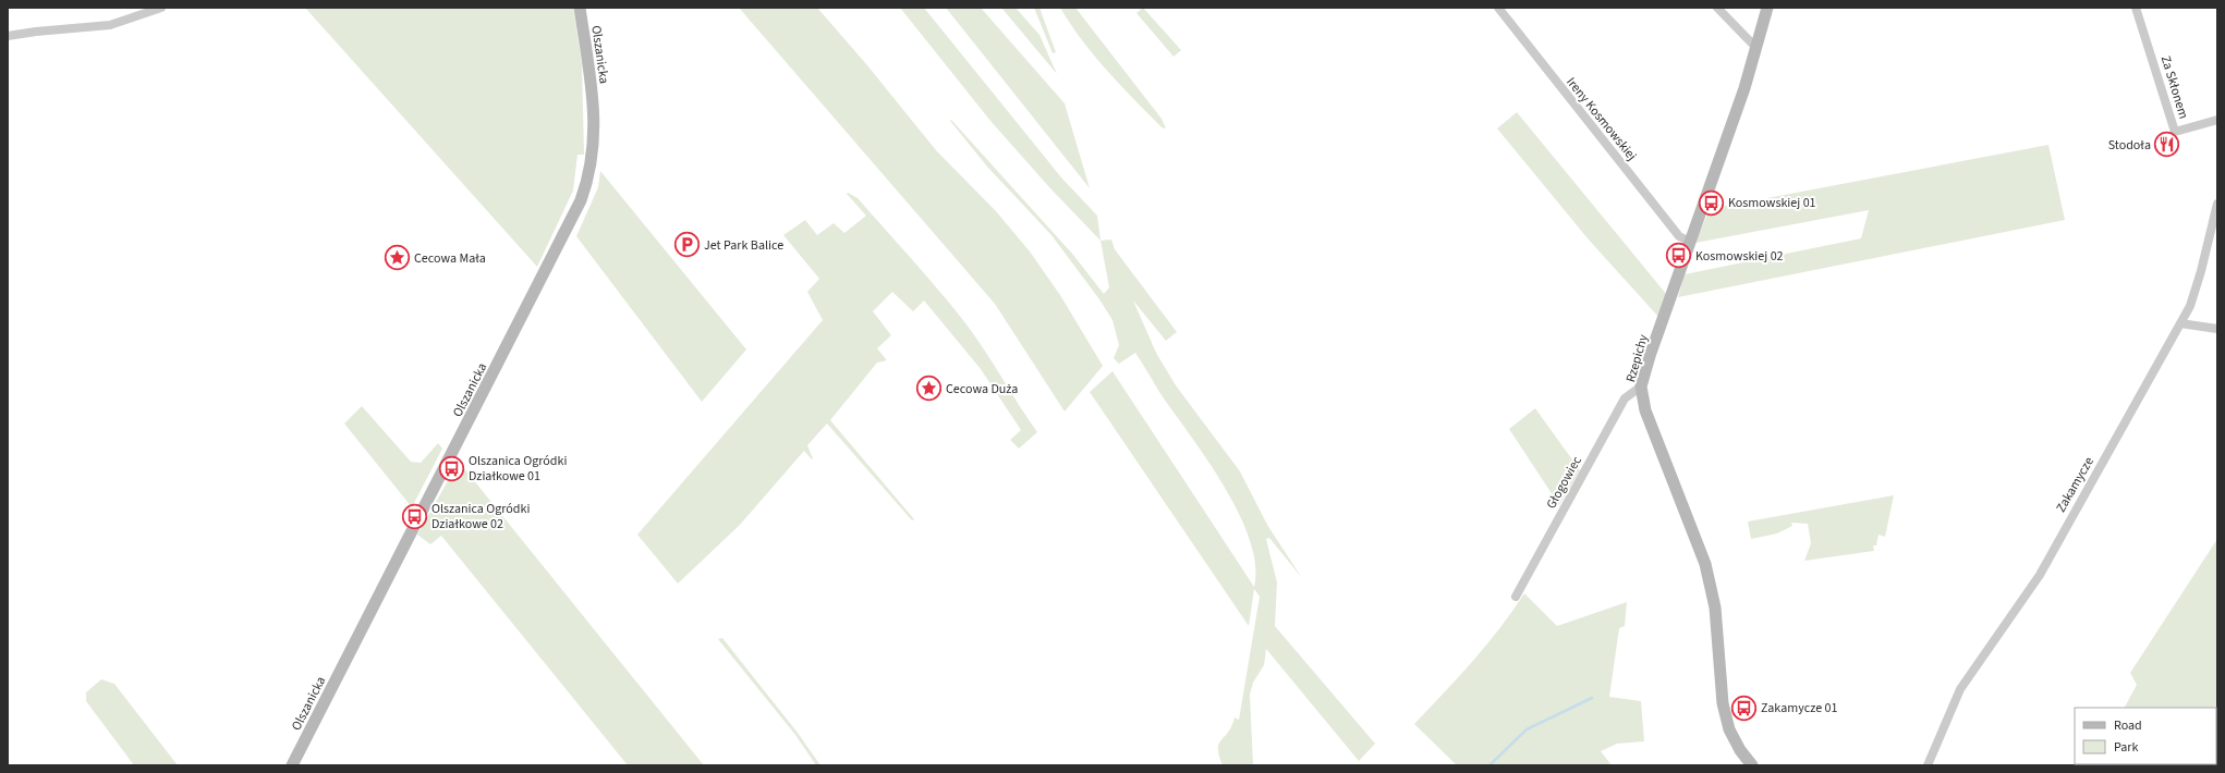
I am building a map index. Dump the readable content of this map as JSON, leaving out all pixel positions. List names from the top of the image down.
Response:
{
  "streets": {
    "street": [
      "Olszanicka",
      "Za Skłonem",
      "Ireny Kosmowskiej",
      "Rzepichy",
      "Głogowiec",
      "Zakamycze"
    ]
  },
  "crossings": [
    ["Ireny Kosmowskiej", "Rzepichy"],
    ["Rzepichy", "Głogowiec"]
  ],
  "places": {
    "restaurant": ["Stodoła"],
    "bus stop": [
      "Kosmowskiej 01",
      "Kosmowskiej 02",
      "Olszanica Ogródki Działkowe 01",
      "Olszanica Ogródki Działkowe 02",
      "Zakamycze 01"
    ],
    "parking": ["Jet Park Balice"],
    "place": ["Cecowa Mała", "Cecowa Duża"]
  },
  "legend": ["Road", "Park"]
}
